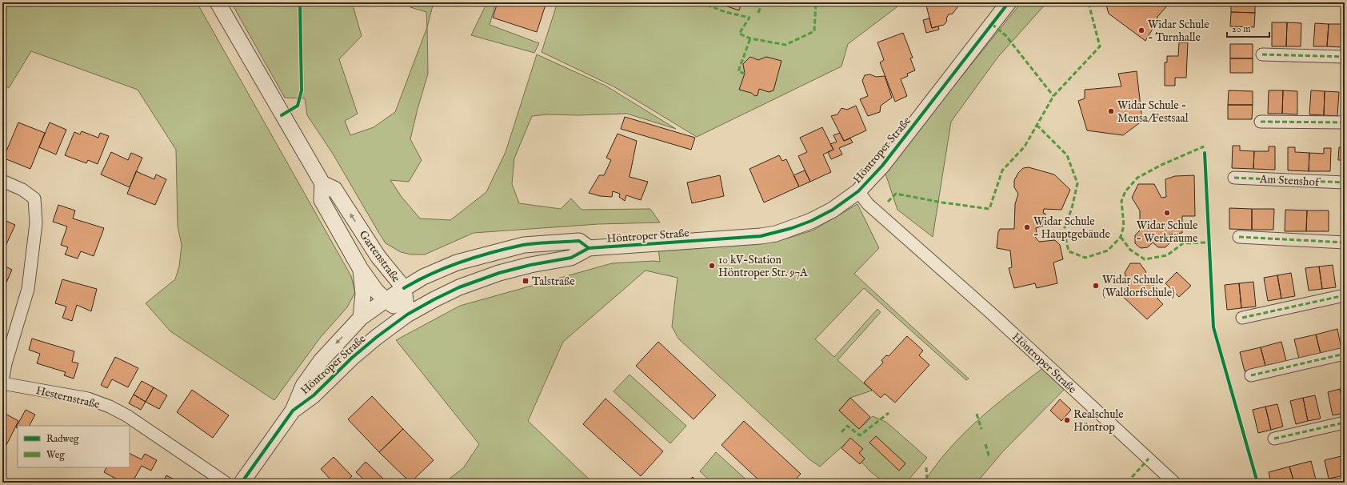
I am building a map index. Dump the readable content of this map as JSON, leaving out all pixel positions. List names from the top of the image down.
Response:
{
  "streets": {
    "street": [
      "Höntroper Straße",
      "Am Stenshof",
      "Gartenstraße",
      "Hesternstraße"
    ]
  },
  "crossings": [
    ["Höntroper Straße", "Gartenstraße"]
  ],
  "places": {
    "other": [
      "Widar Schule - Turnhalle",
      "Widar Schule - Mensa/Festsaal",
      "Widar Schule - Werkräume",
      "Widar Schule - Hauptgebäude",
      "10 kV-Station Höntroper Str. 97A",
      "Widar Schule (Waldorfschule)",
      "Realschule Höntrop"
    ],
    "transit": ["Talstraße"]
  },
  "legend": ["Radweg", "Weg"],
  "scale_bar": "20 m"
}
